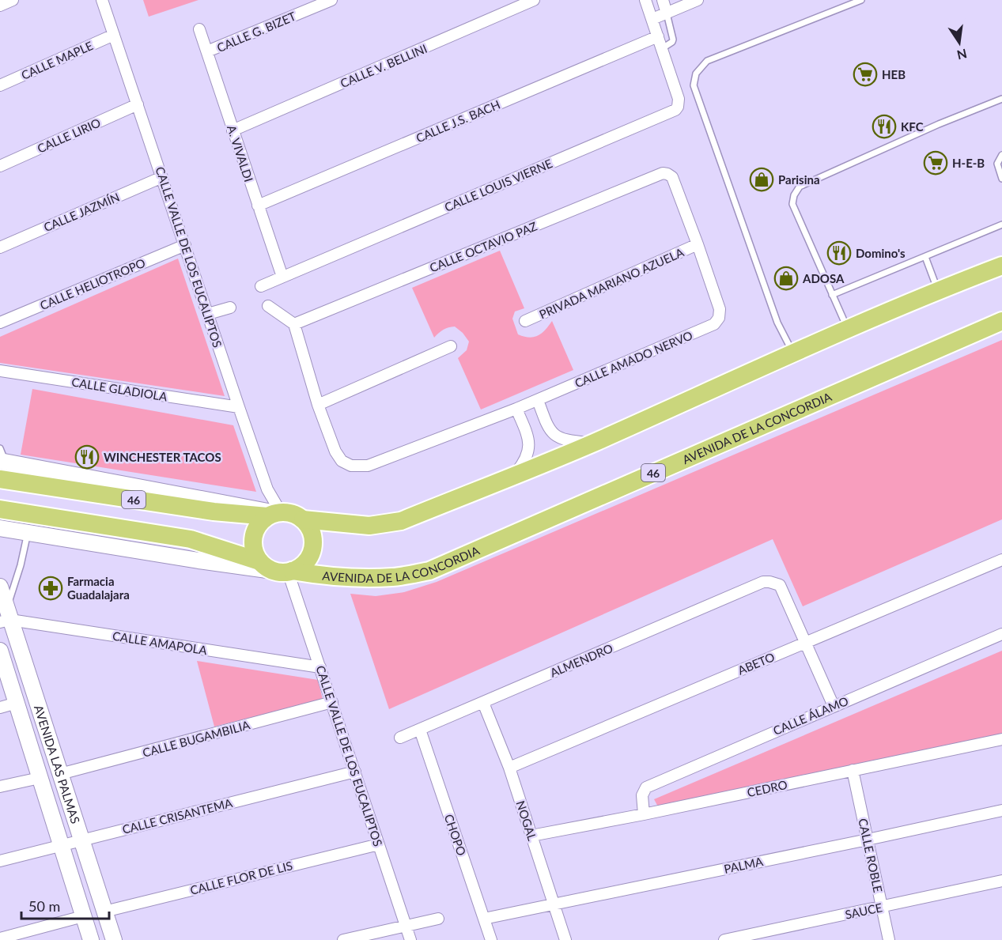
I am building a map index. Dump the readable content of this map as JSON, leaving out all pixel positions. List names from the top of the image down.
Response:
{
  "streets": {
    "main road": ["AVENIDA DE LA CONCORDIA", "46"],
    "street": [
      "CALLE G. BIZET",
      "CALLE MAPLE",
      "CALLE V. BELLINI",
      "CALLE J.S. BACH",
      "CALLE LIRIO",
      "A. VIVALDI",
      "CALLE LOUIS VIERNE",
      "CALLE JAZMÍN",
      "CALLE OCTAVIO PAZ",
      "CALLE VALLE DE LOS EUCALIPTOS",
      "PRIVADA MARIANO AZUELA",
      "CALLE HELIOTROPO",
      "CALLE AMADO NERVO",
      "CALLE GLADIOLA",
      "CALLE AMAPOLA",
      "ALMENDRO",
      "ABETO",
      "CALLE ÁLAMO",
      "CALLE BUGAMBILIA",
      "AVENIDA LAS PALMAS",
      "CEDRO",
      "CALLE CRISANTEMA",
      "NOGAL",
      "CHOPO",
      "CALLE ROBLE",
      "PALMA",
      "CALLE FLOR DE LIS",
      "SAUCE"
    ]
  },
  "crossings": [
    ["CALLE G. BIZET", "A. VIVALDI"],
    ["CALLE MAPLE", "CALLE VALLE DE LOS EUCALIPTOS"],
    ["CALLE V. BELLINI", "A. VIVALDI"],
    ["CALLE J.S. BACH", "A. VIVALDI"],
    ["CALLE J.S. BACH", "CALLE LOUIS VIERNE"],
    ["CALLE LIRIO", "CALLE VALLE DE LOS EUCALIPTOS"],
    ["A. VIVALDI", "CALLE LOUIS VIERNE"],
    ["CALLE JAZMÍN", "CALLE VALLE DE LOS EUCALIPTOS"],
    ["CALLE OCTAVIO PAZ", "PRIVADA MARIANO AZUELA"],
    ["CALLE OCTAVIO PAZ", "CALLE AMADO NERVO"],
    ["CALLE VALLE DE LOS EUCALIPTOS", "CALLE HELIOTROPO"],
    ["CALLE VALLE DE LOS EUCALIPTOS", "CALLE GLADIOLA"],
    ["CALLE VALLE DE LOS EUCALIPTOS", "AVENIDA DE LA CONCORDIA"],
    ["CALLE VALLE DE LOS EUCALIPTOS", "46"],
    ["CALLE VALLE DE LOS EUCALIPTOS", "CALLE AMAPOLA"],
    ["CALLE VALLE DE LOS EUCALIPTOS", "CALLE BUGAMBILIA"],
    ["CALLE VALLE DE LOS EUCALIPTOS", "CALLE CRISANTEMA"],
    ["CALLE VALLE DE LOS EUCALIPTOS", "CALLE FLOR DE LIS"],
    ["PRIVADA MARIANO AZUELA", "CALLE AMADO NERVO"],
    ["AVENIDA DE LA CONCORDIA", "46"],
    ["CALLE AMAPOLA", "AVENIDA LAS PALMAS"],
    ["ALMENDRO", "ABETO"],
    ["ALMENDRO", "NOGAL"],
    ["ALMENDRO", "CHOPO"],
    ["ABETO", "NOGAL"],
    ["CALLE ÁLAMO", "CEDRO"],
    ["CALLE BUGAMBILIA", "AVENIDA LAS PALMAS"],
    ["AVENIDA LAS PALMAS", "CALLE CRISANTEMA"],
    ["AVENIDA LAS PALMAS", "CALLE FLOR DE LIS"],
    ["CEDRO", "NOGAL"],
    ["CEDRO", "CALLE ROBLE"],
    ["NOGAL", "PALMA"],
    ["CHOPO", "PALMA"],
    ["CALLE ROBLE", "PALMA"],
    ["CALLE ROBLE", "SAUCE"]
  ],
  "places": {
    "supermarket": ["HEB", "H-E-B"],
    "restaurant": ["KFC", "Domino's", "WINCHESTER TACOS"],
    "shop": ["Parisina", "ADOSA"],
    "pharmacy": ["Farmacia Guadalajara"]
  },
  "scale_bar": "50 m",
  "north": "bottom"
}
